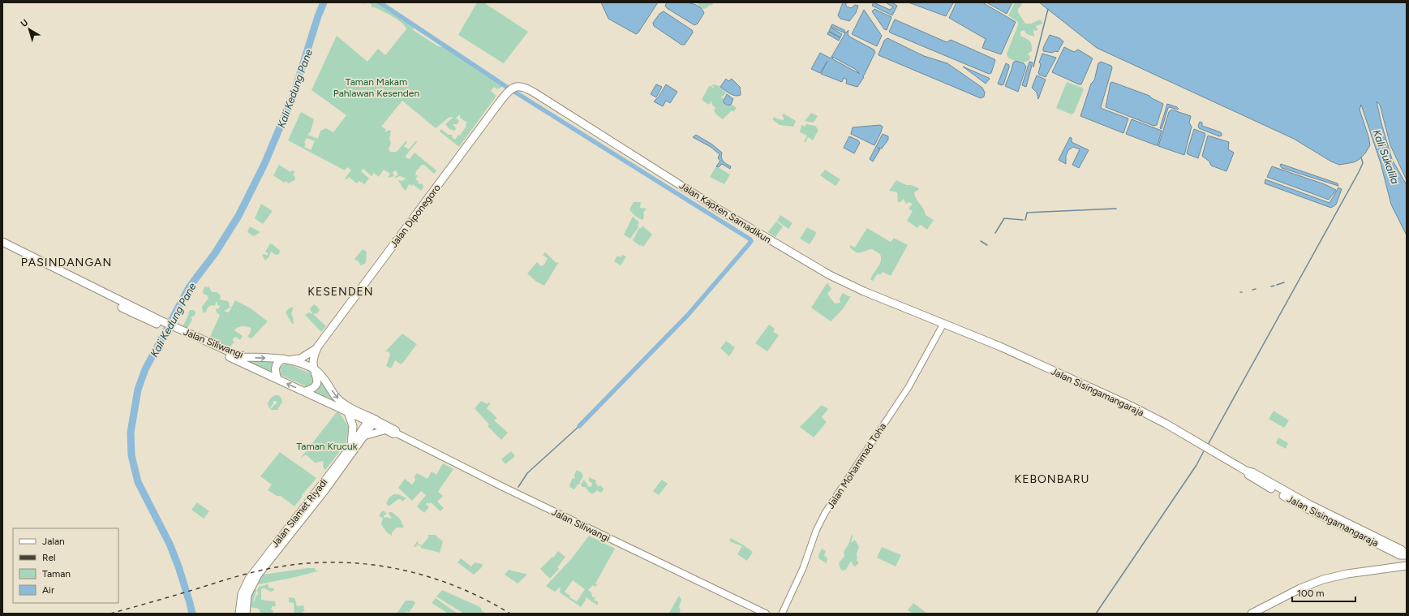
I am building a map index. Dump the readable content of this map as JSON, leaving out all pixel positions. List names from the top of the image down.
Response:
{
  "streets": {
    "main road": [
      "Jalan Kapten Samadikun",
      "Jalan Diponegoro",
      "Jalan Siliwangi",
      "Jalan Sisingamangaraja",
      "Jalan Slamet Riyadi"
    ],
    "street": ["Jalan Mohammad Toha"]
  },
  "crossings": [
    ["Jalan Kapten Samadikun", "Jalan Diponegoro"],
    ["Jalan Kapten Samadikun", "Jalan Sisingamangaraja"],
    ["Jalan Kapten Samadikun", "Jalan Mohammad Toha"],
    ["Jalan Siliwangi", "Jalan Slamet Riyadi"],
    ["Jalan Sisingamangaraja", "Jalan Mohammad Toha"]
  ],
  "districts": ["PASINDANGAN", "KESENDEN", "KEBONBARU"],
  "water": ["Kali Kedung Pane", "Kali Sukalila"],
  "parks": ["Taman Makam Pahlawan Kesenden", "Taman Krucuk"],
  "legend": [
    "Jalan",
    "Rel",
    "Taman",
    "Air"
  ],
  "scale_bar": "100 m",
  "north": "top left"
}
